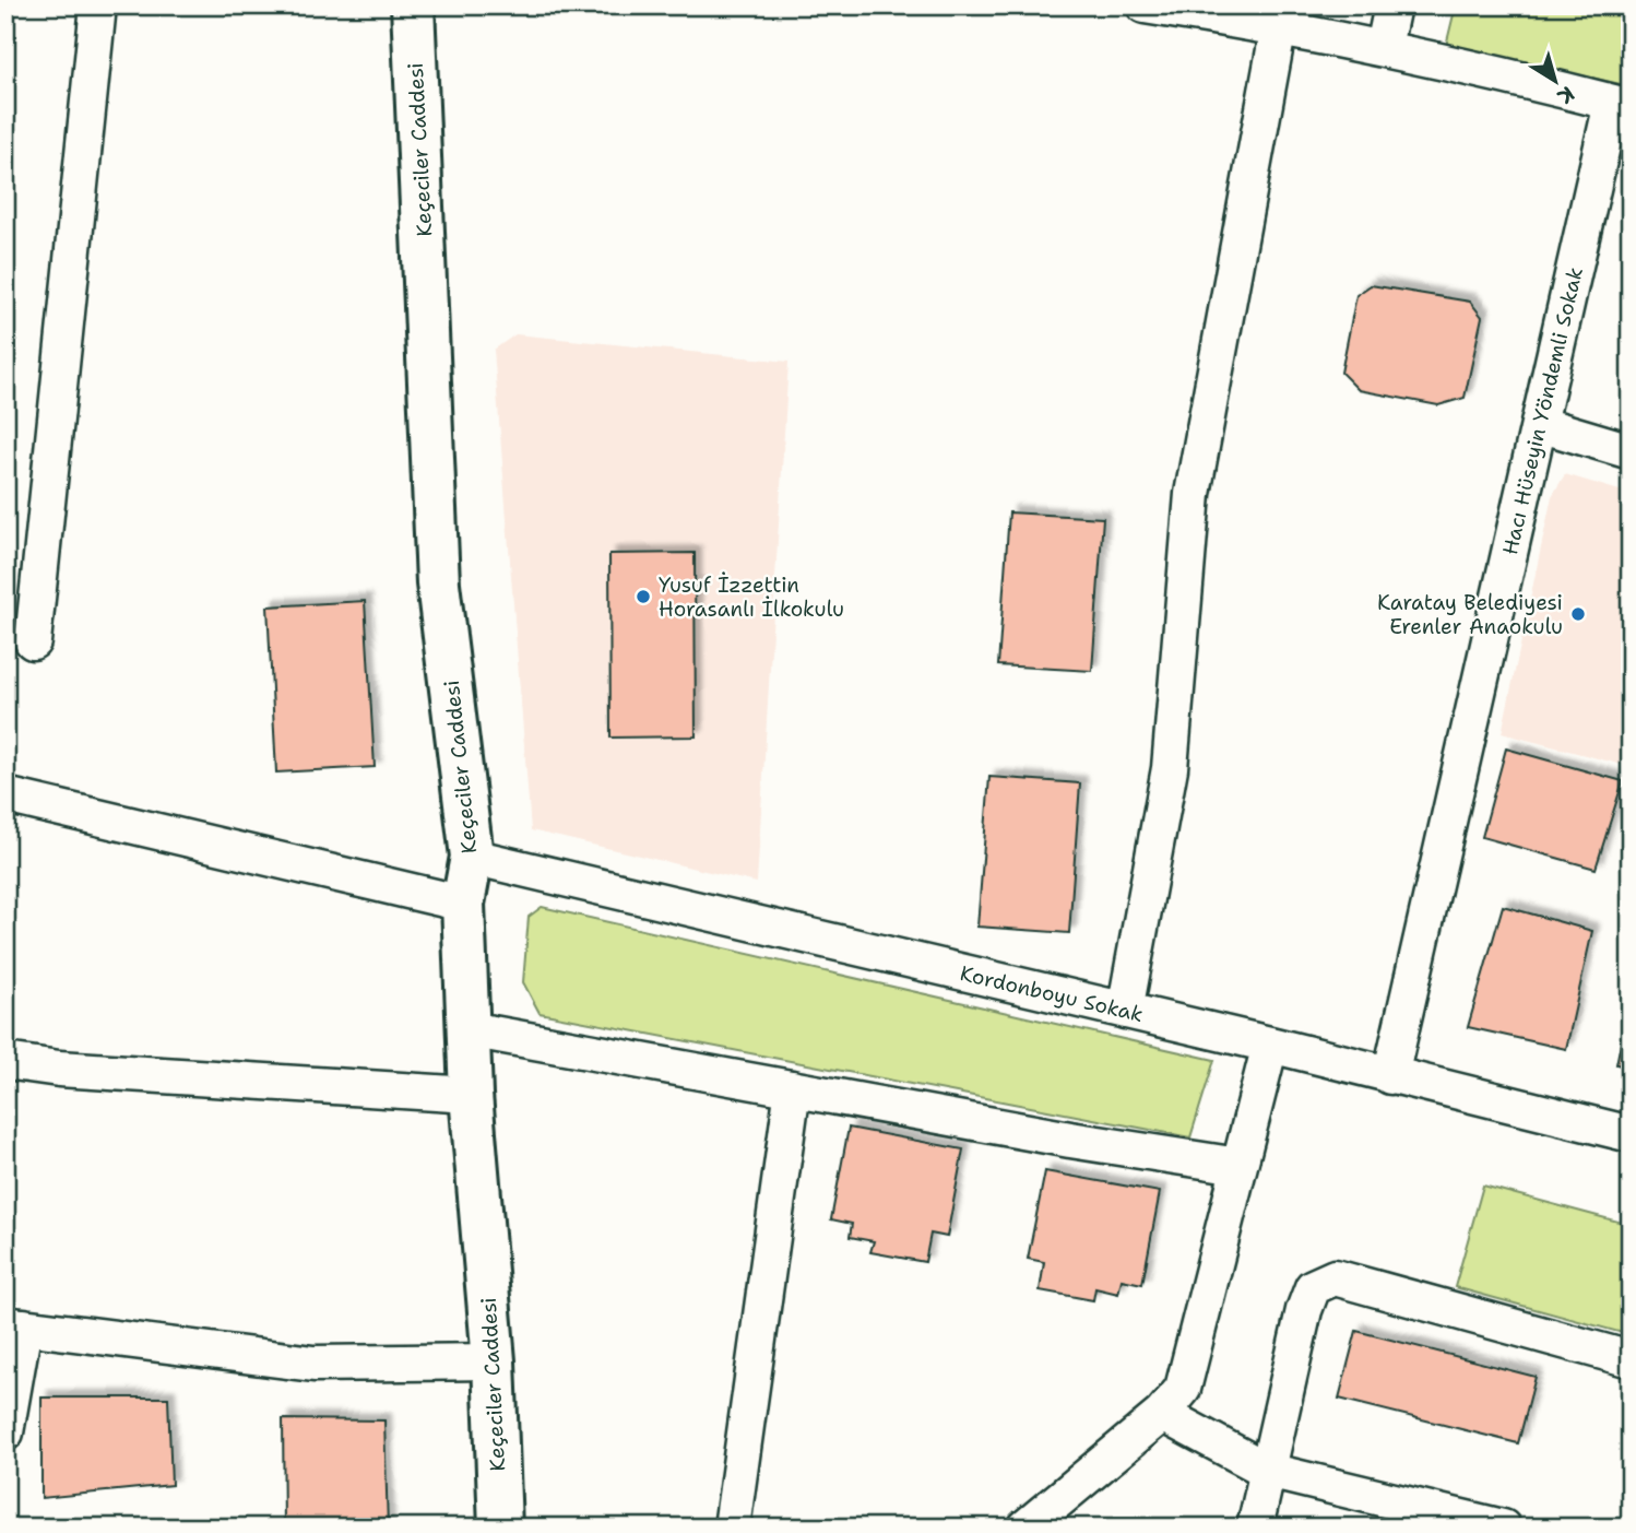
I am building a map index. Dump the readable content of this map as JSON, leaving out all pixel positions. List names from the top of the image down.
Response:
{
  "streets": {
    "street": ["Keçeciler Caddesi", "Hacı Hüseyin Yöndemli Sokak", "Kordonboyu Sokak"]
  },
  "crossings": [
    ["Keçeciler Caddesi", "Kordonboyu Sokak"],
    ["Hacı Hüseyin Yöndemli Sokak", "Kordonboyu Sokak"]
  ],
  "places": ["Yusuf İzzettin Horasanlı İlkokulu", "Karatay Belediyesi Erenler Anaokulu"],
  "north": "bottom right"
}
